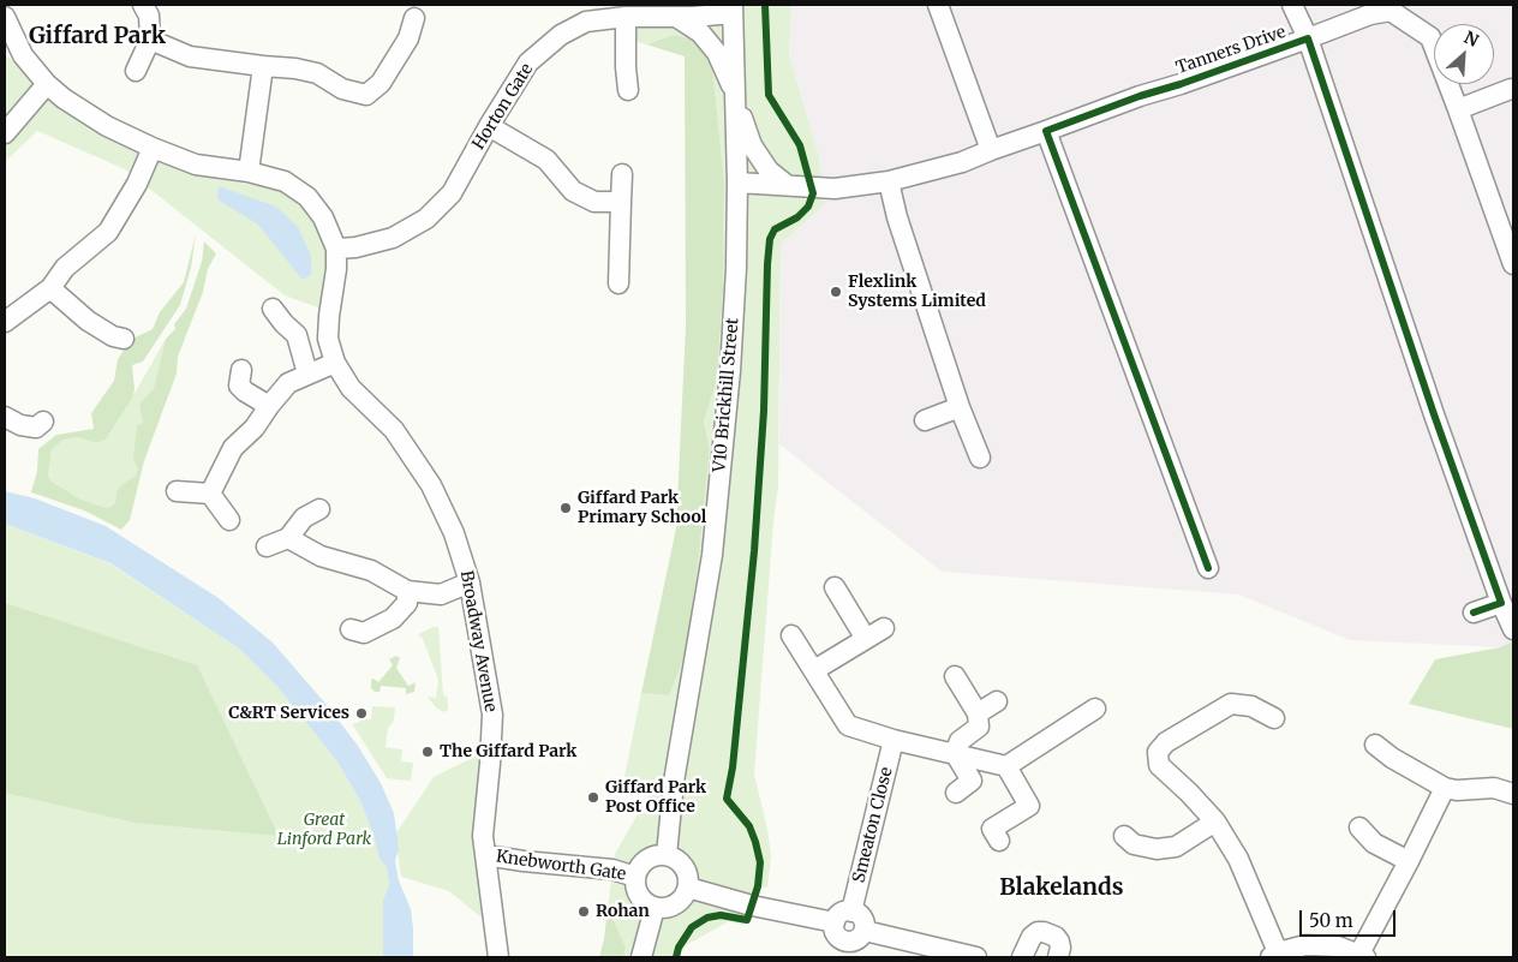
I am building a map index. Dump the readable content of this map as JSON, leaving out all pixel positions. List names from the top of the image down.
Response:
{
  "streets": {
    "street": [
      "Tanners Drive",
      "Horton Gate",
      "V10 Brickhill Street",
      "Broadway Avenue",
      "Smeaton Close",
      "Knebworth Gate"
    ]
  },
  "crossings": [
    ["Tanners Drive", "V10 Brickhill Street"],
    ["Horton Gate", "V10 Brickhill Street"],
    ["Horton Gate", "Broadway Avenue"],
    ["V10 Brickhill Street", "Knebworth Gate"],
    ["Broadway Avenue", "Knebworth Gate"]
  ],
  "districts": ["Giffard Park", "Blakelands"],
  "parks": ["Great Linford Park"],
  "places": [
    "Flexlink Systems Limited",
    "Giffard Park Primary School",
    "C&RT Services",
    "The Giffard Park",
    "Giffard Park Post Office",
    "Rohan"
  ],
  "scale_bar": "50 m",
  "north": "top right"
}
